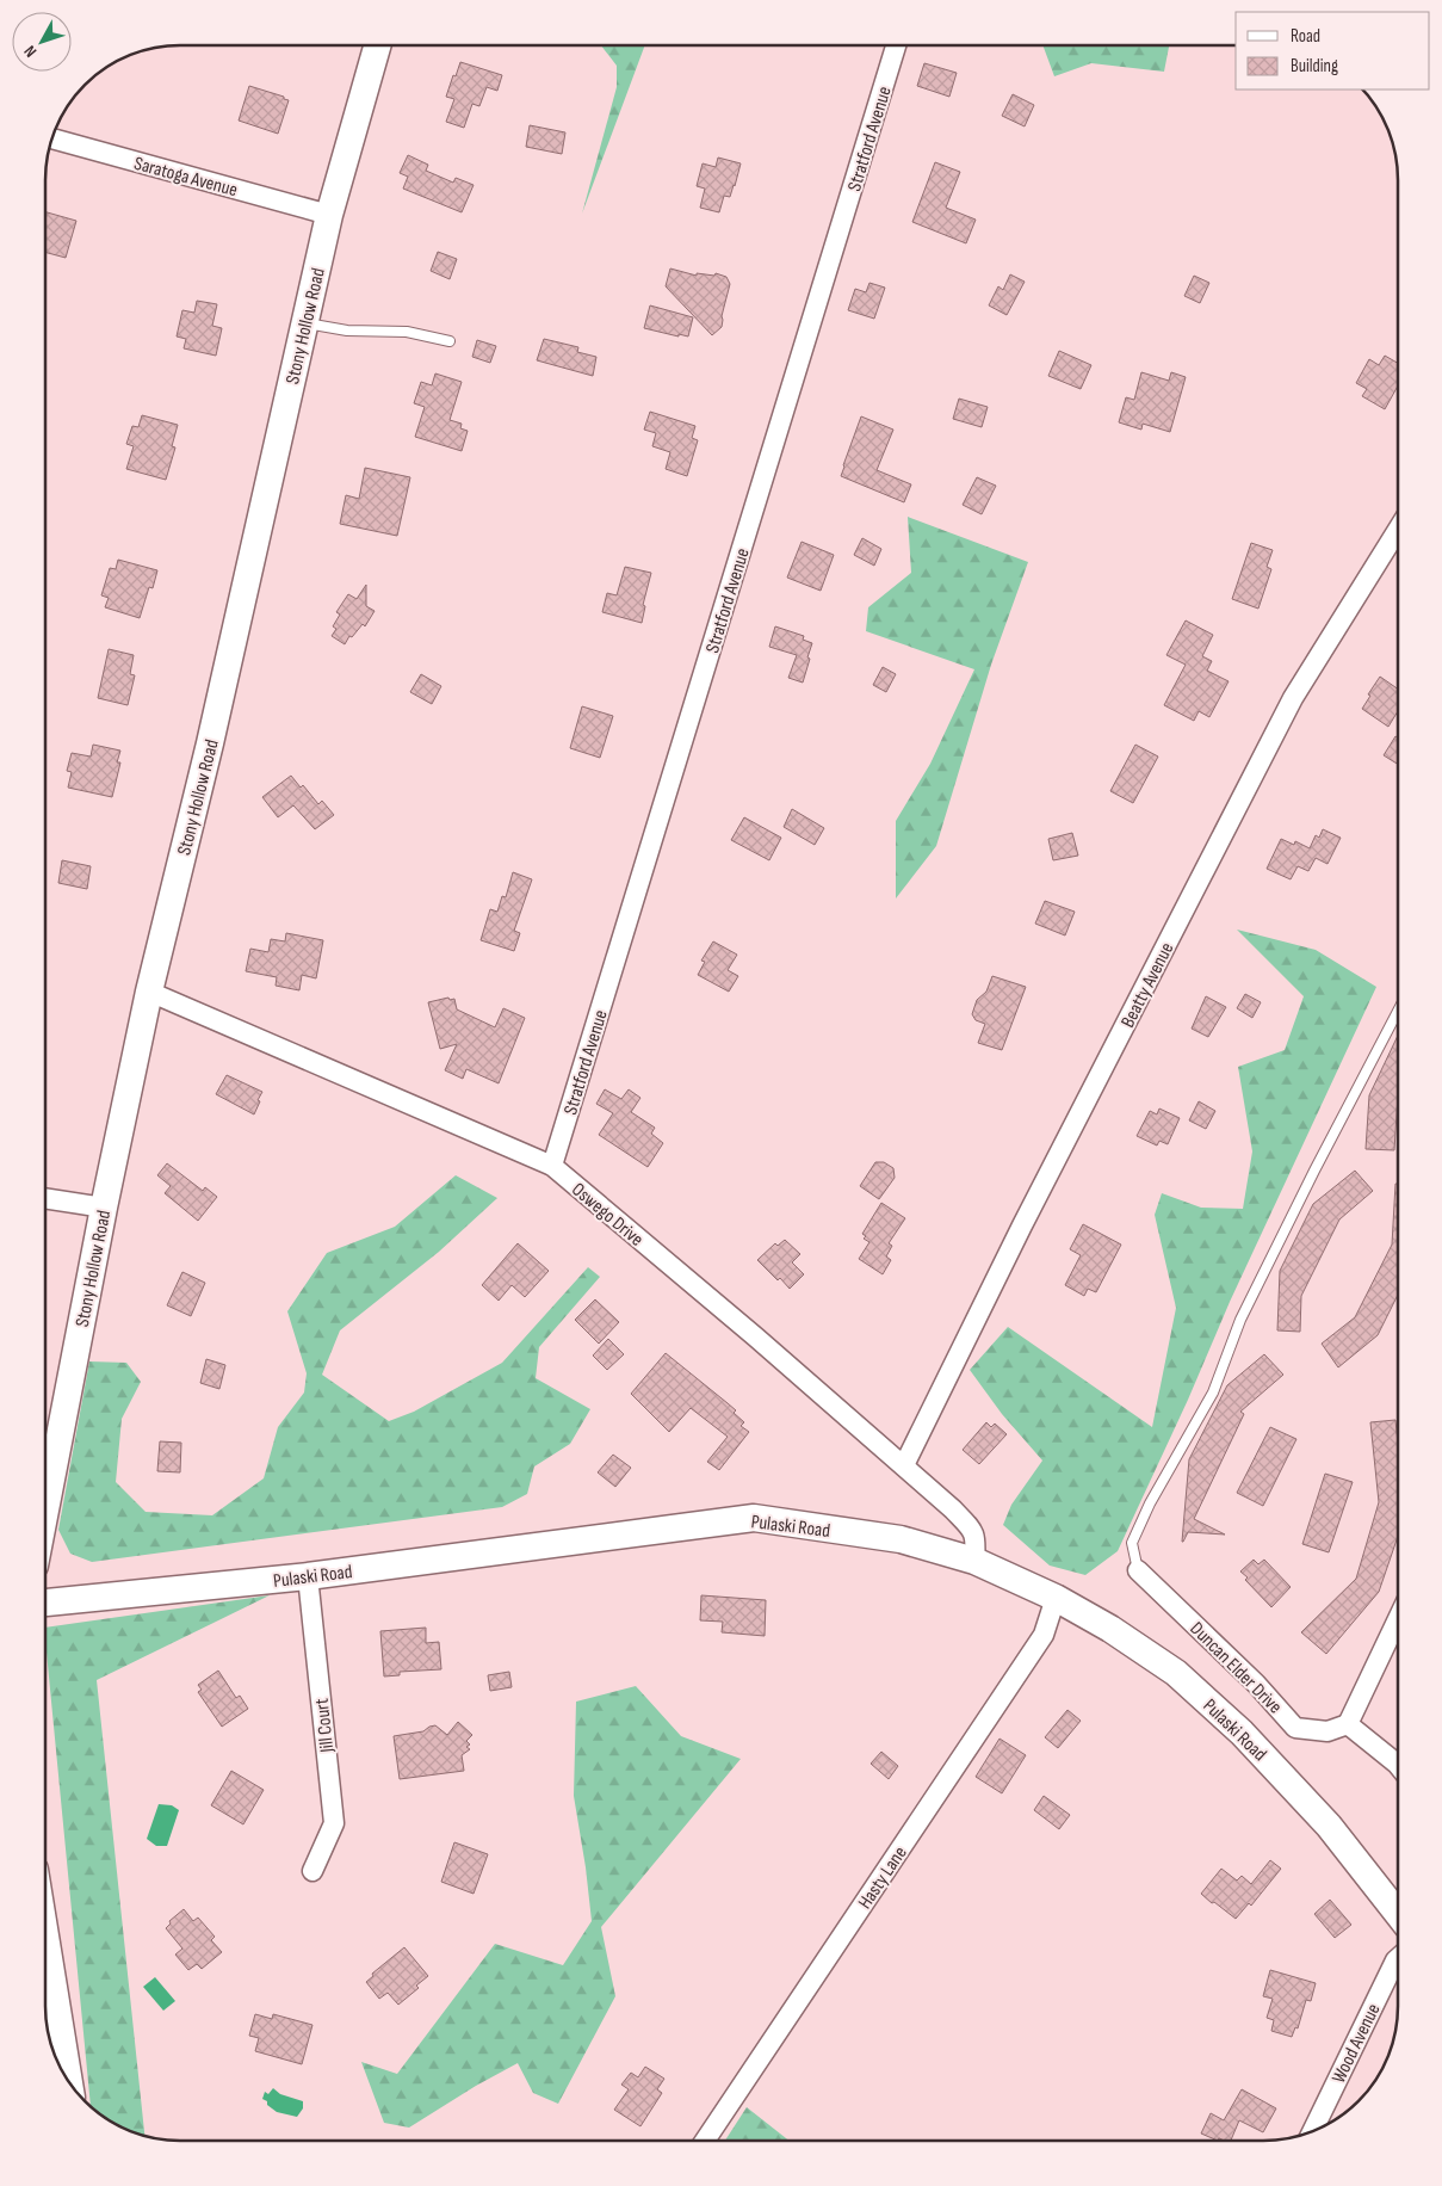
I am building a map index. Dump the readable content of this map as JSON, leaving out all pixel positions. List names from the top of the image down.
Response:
{
  "streets": {
    "street": [
      "Stratford Avenue",
      "Saratoga Avenue",
      "Stony Hollow Road",
      "Beatty Avenue",
      "Oswego Drive",
      "Pulaski Road",
      "Duncan Elder Drive",
      "Jill Court",
      "Hasty Lane",
      "Wood Avenue"
    ]
  },
  "crossings": [
    ["Stratford Avenue", "Oswego Drive"],
    ["Saratoga Avenue", "Stony Hollow Road"],
    ["Stony Hollow Road", "Oswego Drive"],
    ["Beatty Avenue", "Oswego Drive"],
    ["Oswego Drive", "Pulaski Road"],
    ["Pulaski Road", "Jill Court"],
    ["Pulaski Road", "Hasty Lane"]
  ],
  "legend": ["Road", "Building"],
  "north": "bottom left"
}
